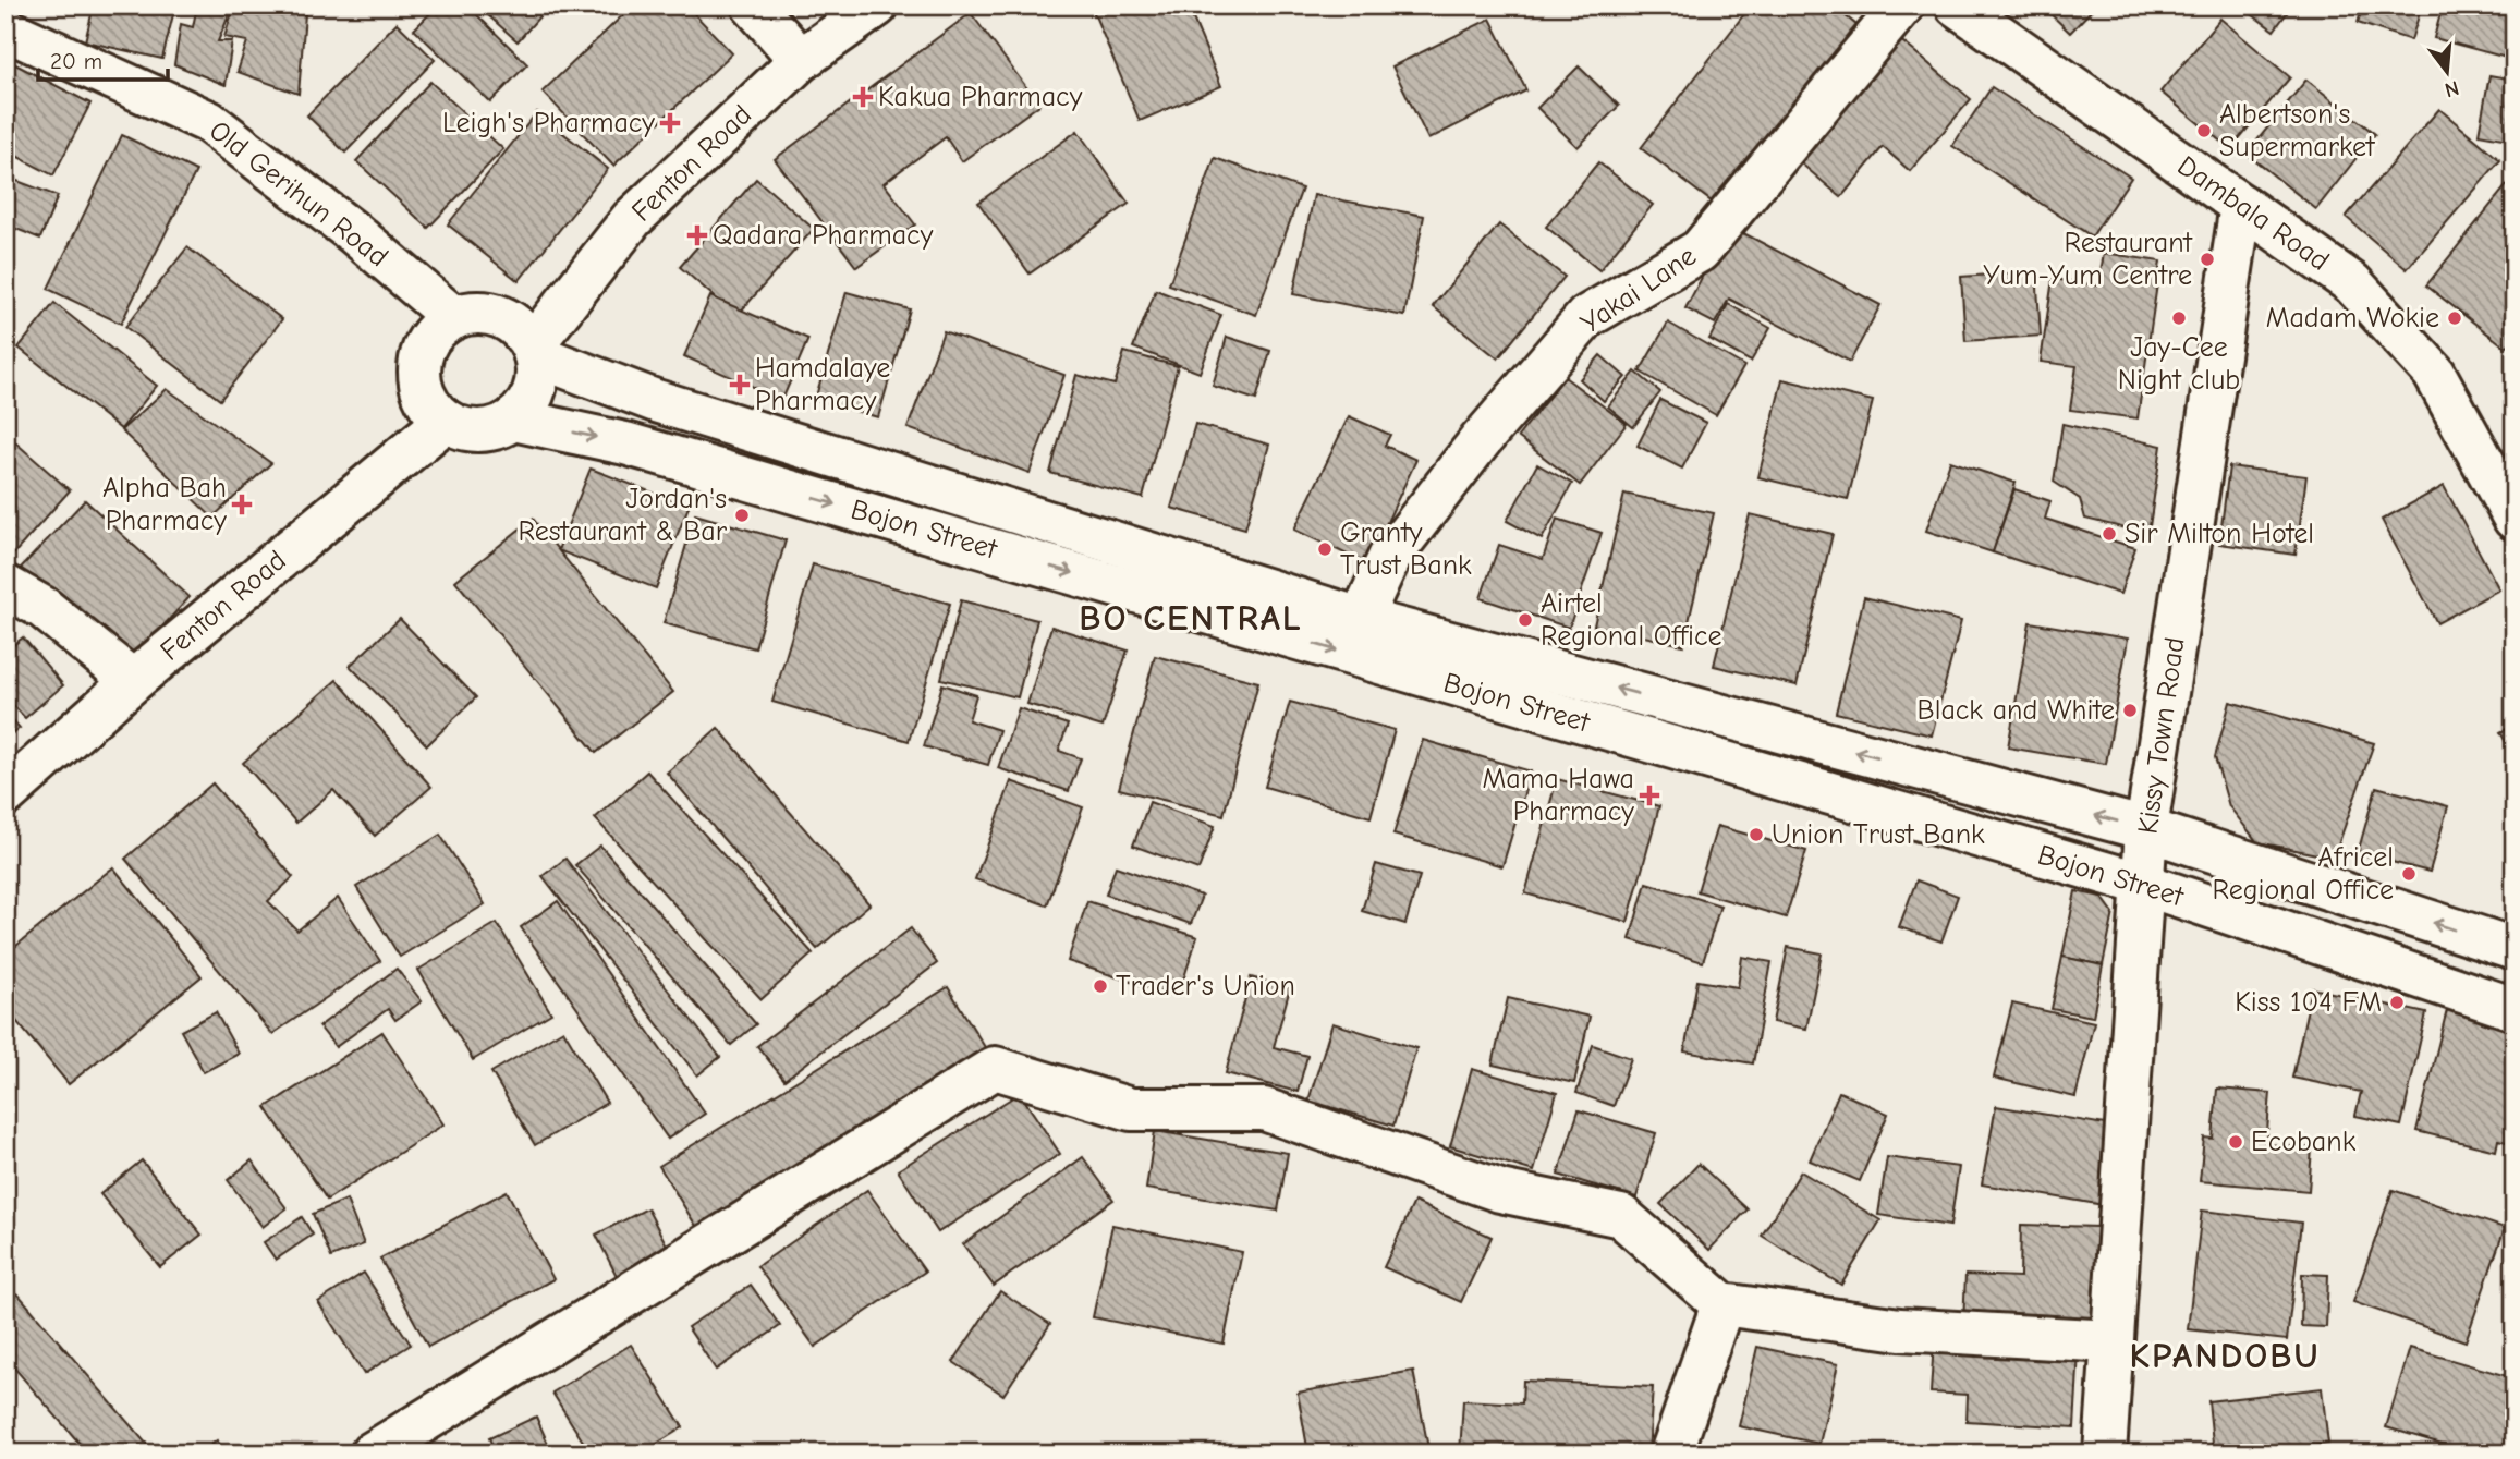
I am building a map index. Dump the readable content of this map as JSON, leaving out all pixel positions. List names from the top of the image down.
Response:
{
  "streets": {
    "street": [
      "Fenton Road",
      "Old Gerihun Road",
      "Dambala Road",
      "Yakai Lane",
      "Bojon Street",
      "Kissy Town Road"
    ]
  },
  "crossings": [
    ["Fenton Road", "Old Gerihun Road"],
    ["Fenton Road", "Bojon Street"],
    ["Old Gerihun Road", "Bojon Street"],
    ["Dambala Road", "Kissy Town Road"],
    ["Yakai Lane", "Bojon Street"],
    ["Bojon Street", "Kissy Town Road"]
  ],
  "districts": ["BO CENTRAL", "KPANDOBU"],
  "places": {
    "health": [
      "Kakua Pharmacy",
      "Leigh's Pharmacy",
      "Qadara Pharmacy",
      "Hamdalaye Pharmacy",
      "Alpha Bah Pharmacy",
      "Mama Hawa Pharmacy"
    ],
    "other": [
      "Albertson's Supermarket",
      "Restaurant Yum-Yum Centre",
      "Jay-Cee Night club",
      "Madam Wokie",
      "Jordan's Restaurant & Bar",
      "Sir Milton Hotel",
      "Granty Trust Bank",
      "Airtel Regional Office",
      "Black and White",
      "Union Trust Bank",
      "Africel Regional Office",
      "Trader's Union",
      "Kiss 104 FM",
      "Ecobank"
    ]
  },
  "scale_bar": "20 m",
  "north": "bottom"
}
